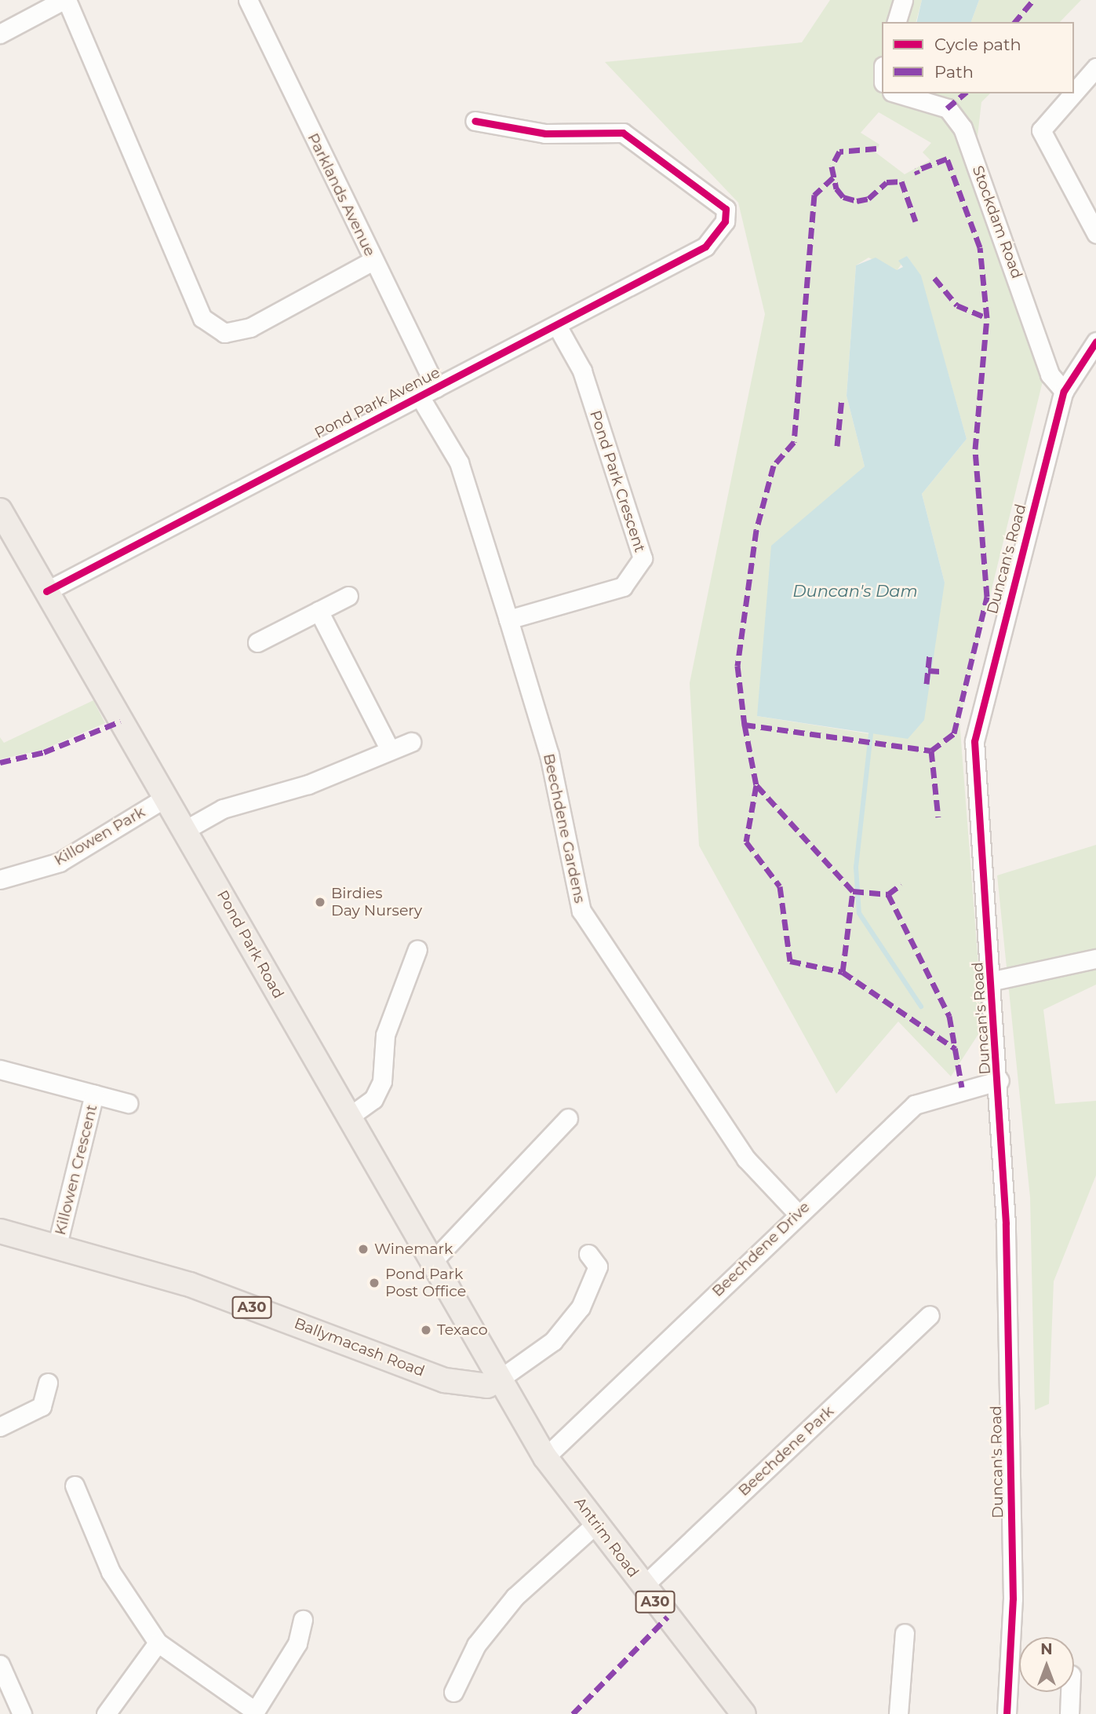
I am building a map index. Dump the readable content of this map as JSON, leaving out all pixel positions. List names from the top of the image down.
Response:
{
  "streets": {
    "main road": [
      "Pond Park Road",
      "A30",
      "Ballymacash Road",
      "Antrim Road"
    ],
    "street": [
      "Parklands Avenue",
      "Stockdam Road",
      "Pond Park Avenue",
      "Pond Park Crescent",
      "Duncan's Road",
      "Beechdene Gardens",
      "Killowen Park",
      "Killowen Crescent",
      "Beechdene Drive",
      "Beechdene Park"
    ]
  },
  "crossings": [
    ["Parklands Avenue", "Pond Park Avenue"],
    ["Stockdam Road", "Duncan's Road"],
    ["Pond Park Avenue", "Pond Park Crescent"],
    ["Pond Park Avenue", "Beechdene Gardens"],
    ["Pond Park Avenue", "Pond Park Road"],
    ["Pond Park Crescent", "Beechdene Gardens"],
    ["Duncan's Road", "Beechdene Drive"],
    ["Beechdene Gardens", "Beechdene Drive"],
    ["Killowen Park", "Pond Park Road"],
    ["Pond Park Road", "Ballymacash Road"],
    ["Pond Park Road", "Antrim Road"],
    ["Killowen Crescent", "Ballymacash Road"],
    ["Beechdene Drive", "Antrim Road"],
    ["Ballymacash Road", "Antrim Road"],
    ["Beechdene Park", "Antrim Road"]
  ],
  "water": ["Duncan's Dam"],
  "places": [
    "Birdies Day Nursery",
    "Winemark",
    "Pond Park Post Office",
    "Texaco"
  ],
  "legend": ["Cycle path", "Path"],
  "north": "top"
}
